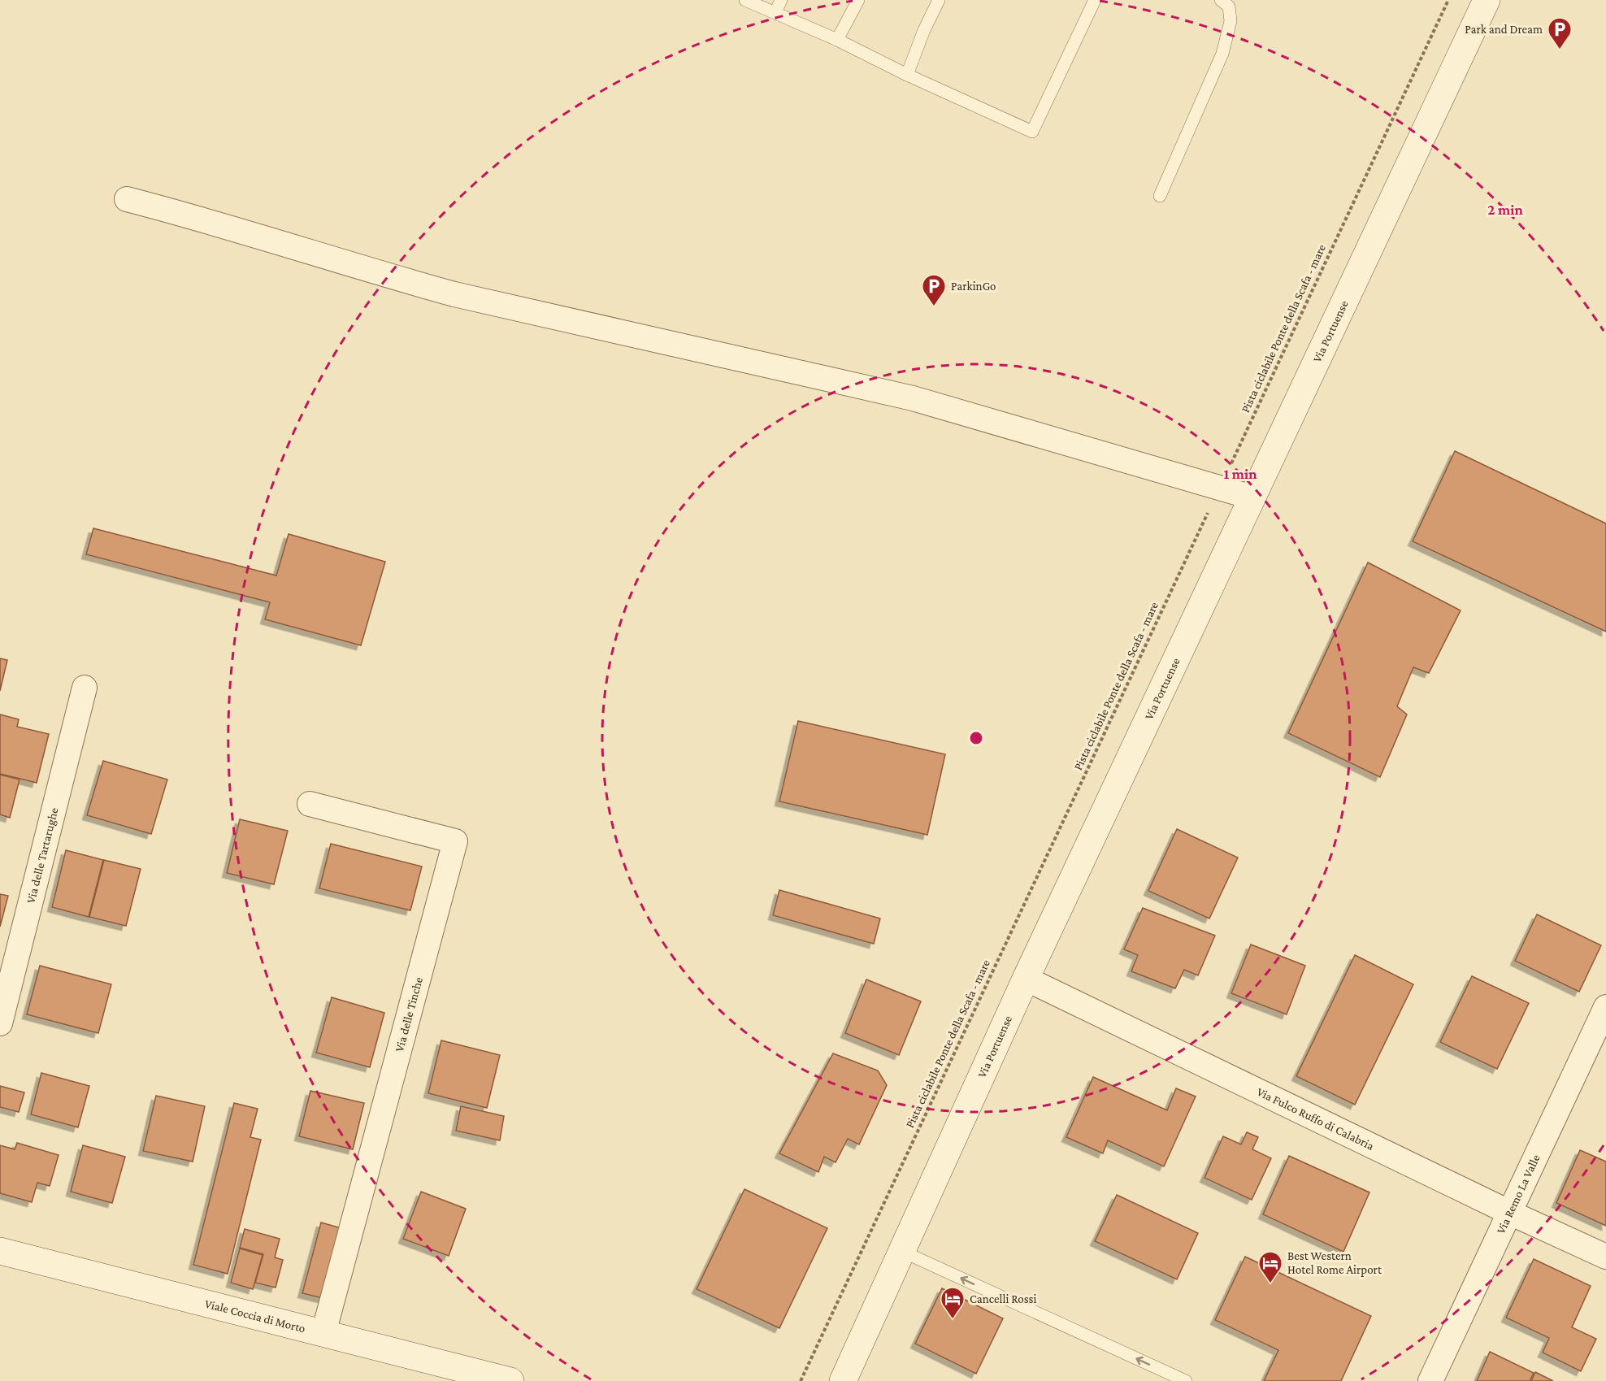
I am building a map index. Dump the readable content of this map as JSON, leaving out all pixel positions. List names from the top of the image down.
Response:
{
  "streets": {
    "street": [
      "Via Portuense",
      "Via delle Tartarughe",
      "Via delle Tinche",
      "Via Fulco Ruffo di Calabria",
      "Via Remo La Valle",
      "Viale Coccia di Morto"
    ],
    "path": ["Pista ciclabile Ponte della Scafa - mare"]
  },
  "crossings": [
    ["Via Portuense", "Via Fulco Ruffo di Calabria"],
    ["Via delle Tinche", "Viale Coccia di Morto"],
    ["Via Fulco Ruffo di Calabria", "Via Remo La Valle"]
  ],
  "places": {
    "parking": ["Park and Dream", "ParkinGo"],
    "hotel": ["Best Western Hotel Rome Airport", "Cancelli Rossi"]
  },
  "rings": ["2 min", "1 min"]
}
